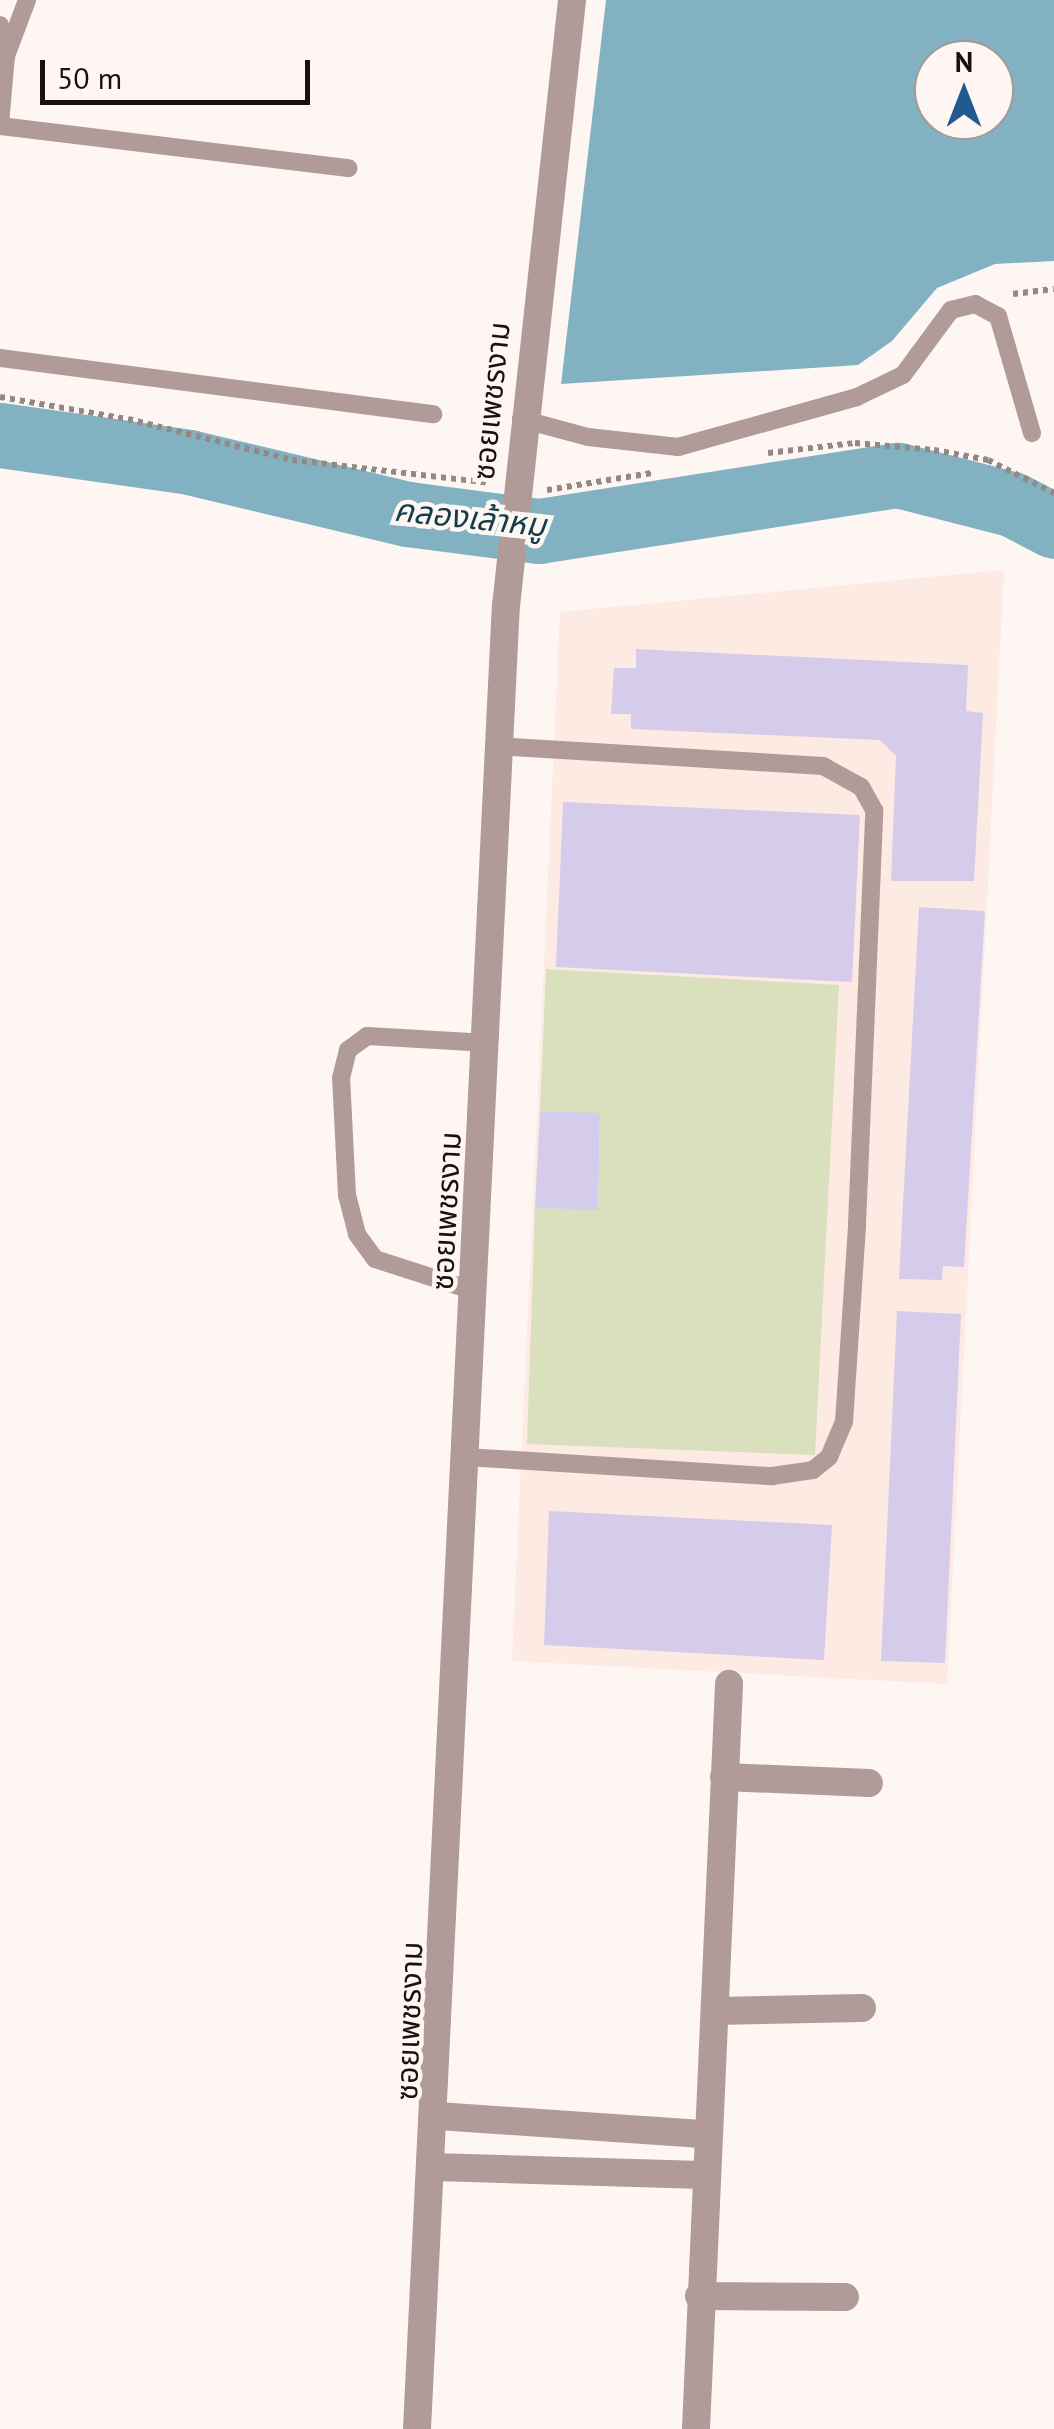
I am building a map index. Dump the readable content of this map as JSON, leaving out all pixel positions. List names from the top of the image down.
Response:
{
  "streets": {
    "street": ["ซอยเพชรงาม"]
  },
  "water": ["คลองเล้าหมู"],
  "scale_bar": "50 m",
  "north": "top"
}
